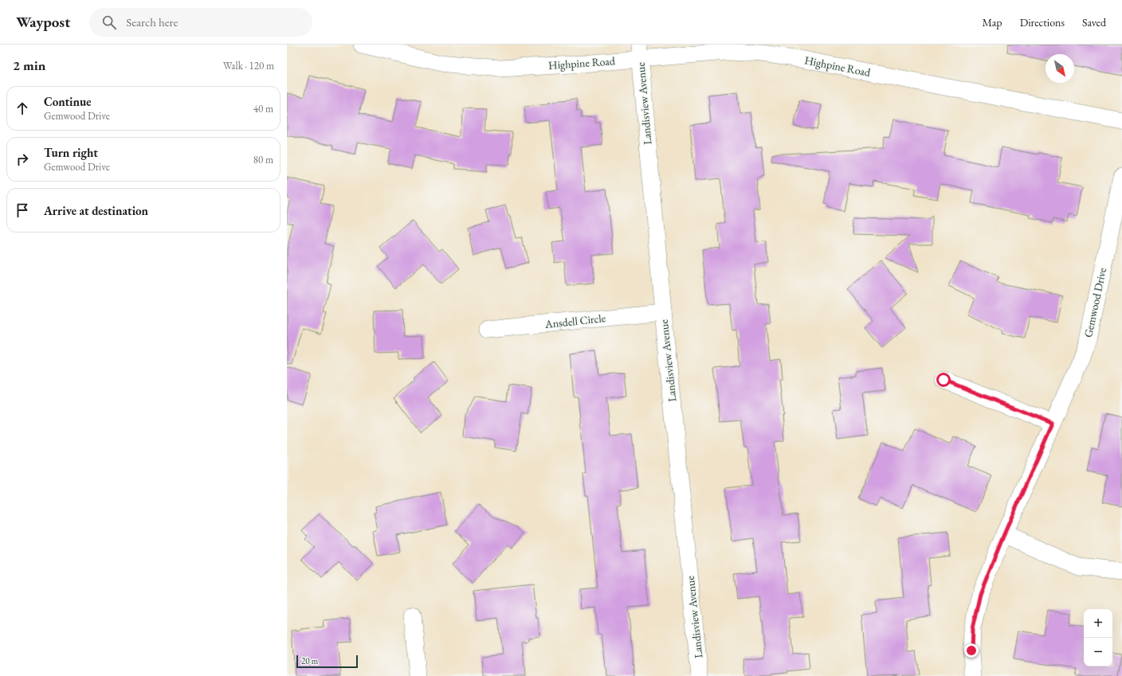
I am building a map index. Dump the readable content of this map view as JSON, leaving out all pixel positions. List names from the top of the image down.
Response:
{
  "streets": {
    "street": [
      "Highpine Road",
      "Landisview Avenue",
      "Gemwood Drive",
      "Ansdell Circle"
    ]
  },
  "crossings": [
    ["Highpine Road", "Landisview Avenue"],
    ["Landisview Avenue", "Ansdell Circle"]
  ],
  "scale_bar": "20 m",
  "north": "bottom right",
  "page": {
    "header": "Waypost",
    "search": "Search here",
    "nav": ["Map", "Directions", "Saved"],
    "heading": ["2 min", "Walk · 120 m"],
    "list": [
      ["Continue", "Gemwood Drive", "40 m"],
      ["Turn right", "Gemwood Drive", "80 m"],
      "Arrive at destination"
    ],
    "map_buttons": ["+", "−"],
    "scale": "20 m"
  }
}
